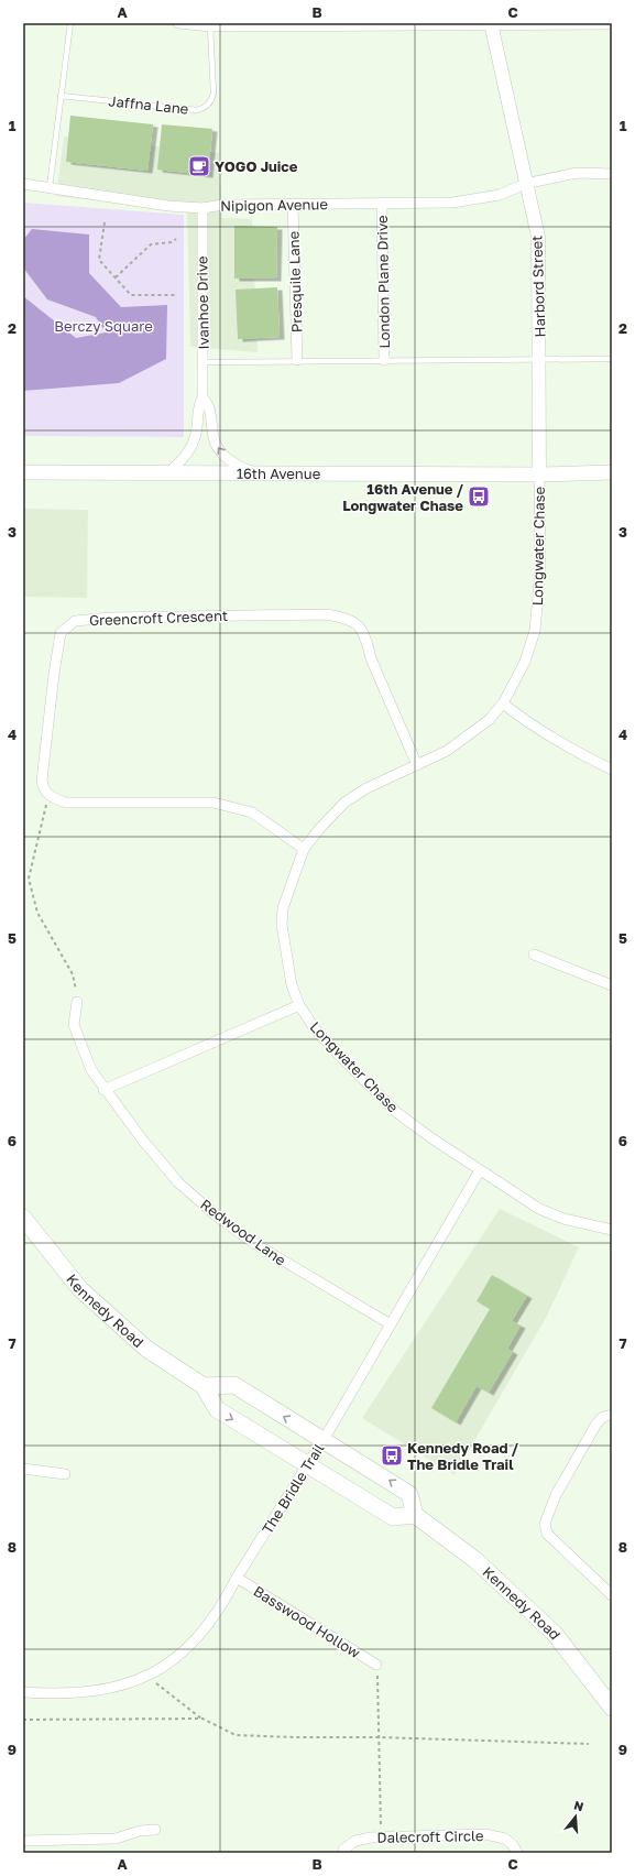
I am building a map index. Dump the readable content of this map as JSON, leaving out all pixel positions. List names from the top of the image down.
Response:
{
  "streets": {
    "main road": ["16th Avenue", "Kennedy Road"],
    "street": [
      "Nipigon Avenue",
      "Presquile Lane",
      "London Plane Drive",
      "Harbord Street",
      "Ivanhoe Drive",
      "Longwater Chase",
      "Greencroft Crescent",
      "Redwood Lane",
      "The Bridle Trail",
      "Basswood Hollow",
      "Dalecroft Circle"
    ],
    "lane": ["Jaffna Lane"]
  },
  "crossings": [
    ["Nipigon Avenue", "Presquile Lane"],
    ["Nipigon Avenue", "London Plane Drive"],
    ["Nipigon Avenue", "Harbord Street"],
    ["Nipigon Avenue", "Ivanhoe Drive"],
    ["Harbord Street", "16th Avenue"],
    ["Harbord Street", "Longwater Chase"],
    ["Ivanhoe Drive", "16th Avenue"],
    ["16th Avenue", "Longwater Chase"],
    ["Longwater Chase", "Greencroft Crescent"],
    ["Longwater Chase", "The Bridle Trail"],
    ["Redwood Lane", "The Bridle Trail"],
    ["Kennedy Road", "The Bridle Trail"],
    ["The Bridle Trail", "Basswood Hollow"]
  ],
  "parks": ["Berczy Square"],
  "places": {
    "cafe": ["YOGO Juice"],
    "bus stop": ["16th Avenue / Longwater Chase", "Kennedy Road / The Bridle Trail"]
  },
  "north": "top",
  "grid": {
    "columns": ["A", "B", "C"],
    "rows": [
      "1",
      "2",
      "3",
      "4",
      "5",
      "6",
      "7",
      "8",
      "9"
    ]
  }
}
